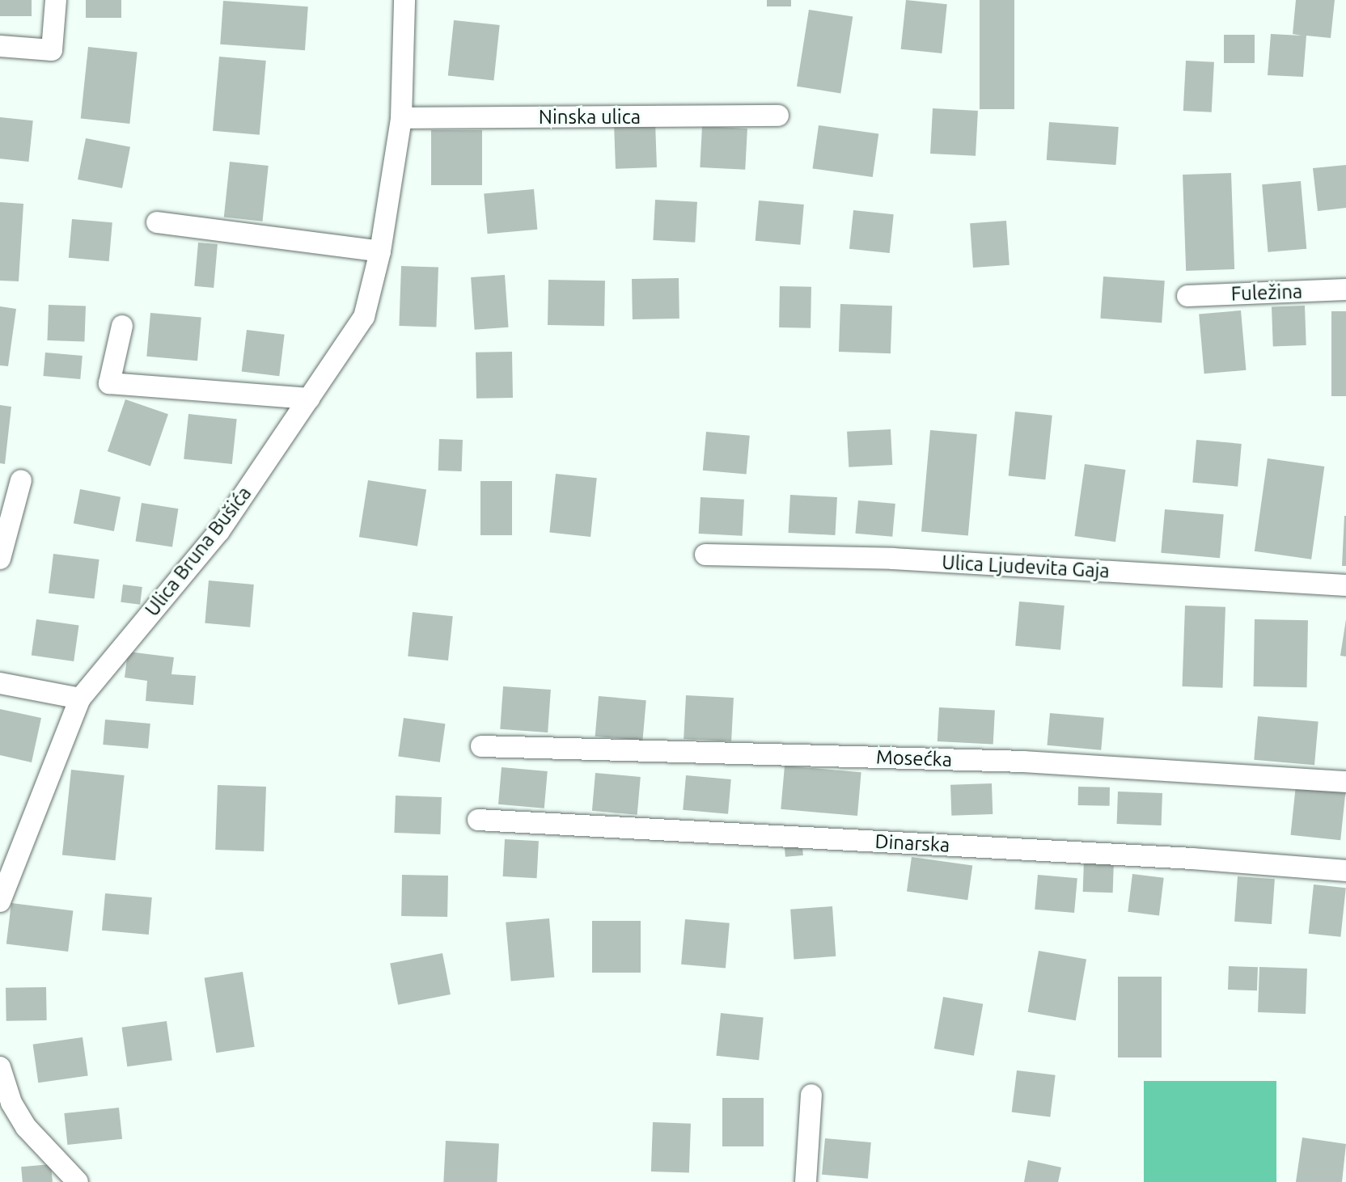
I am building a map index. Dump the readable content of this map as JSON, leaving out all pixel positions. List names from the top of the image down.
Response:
{
  "streets": {
    "street": [
      "Ninska ulica",
      "Fuležina",
      "Ulica Bruna Bušića",
      "Ulica Ljudevita Gaja",
      "Mosećka",
      "Dinarska"
    ]
  },
  "crossings": [
    ["Ninska ulica", "Ulica Bruna Bušića"]
  ]
}
